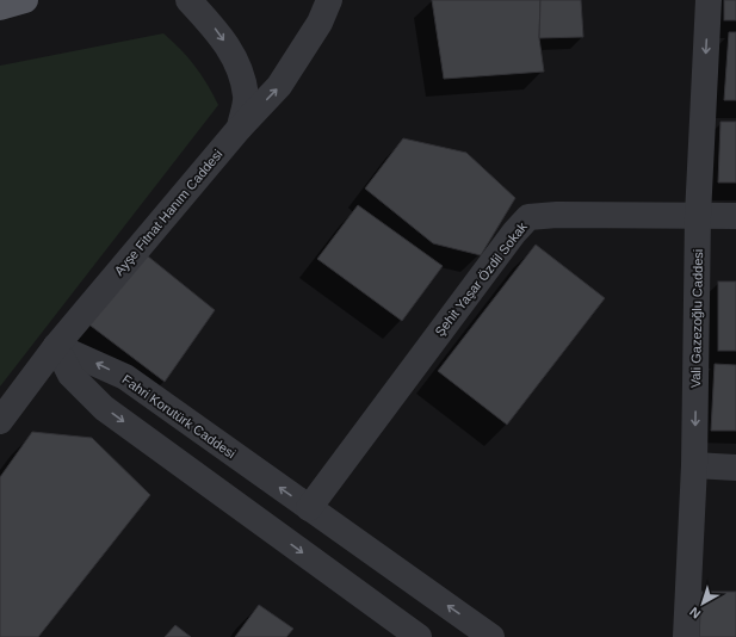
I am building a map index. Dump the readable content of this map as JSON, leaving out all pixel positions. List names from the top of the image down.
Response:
{
  "streets": {
    "street": [
      "Ayşe Fitnat Hanım Caddesi",
      "Şehit Yaşar Özdil Sokak",
      "Vali Gazezoğlu Caddesi",
      "Fahri Korutürk Caddesi"
    ]
  },
  "crossings": [
    ["Ayşe Fitnat Hanım Caddesi", "Fahri Korutürk Caddesi"],
    ["Şehit Yaşar Özdil Sokak", "Vali Gazezoğlu Caddesi"],
    ["Şehit Yaşar Özdil Sokak", "Fahri Korutürk Caddesi"]
  ],
  "one_way": ["Vali Gazezoğlu Caddesi"],
  "north": "bottom left"
}
